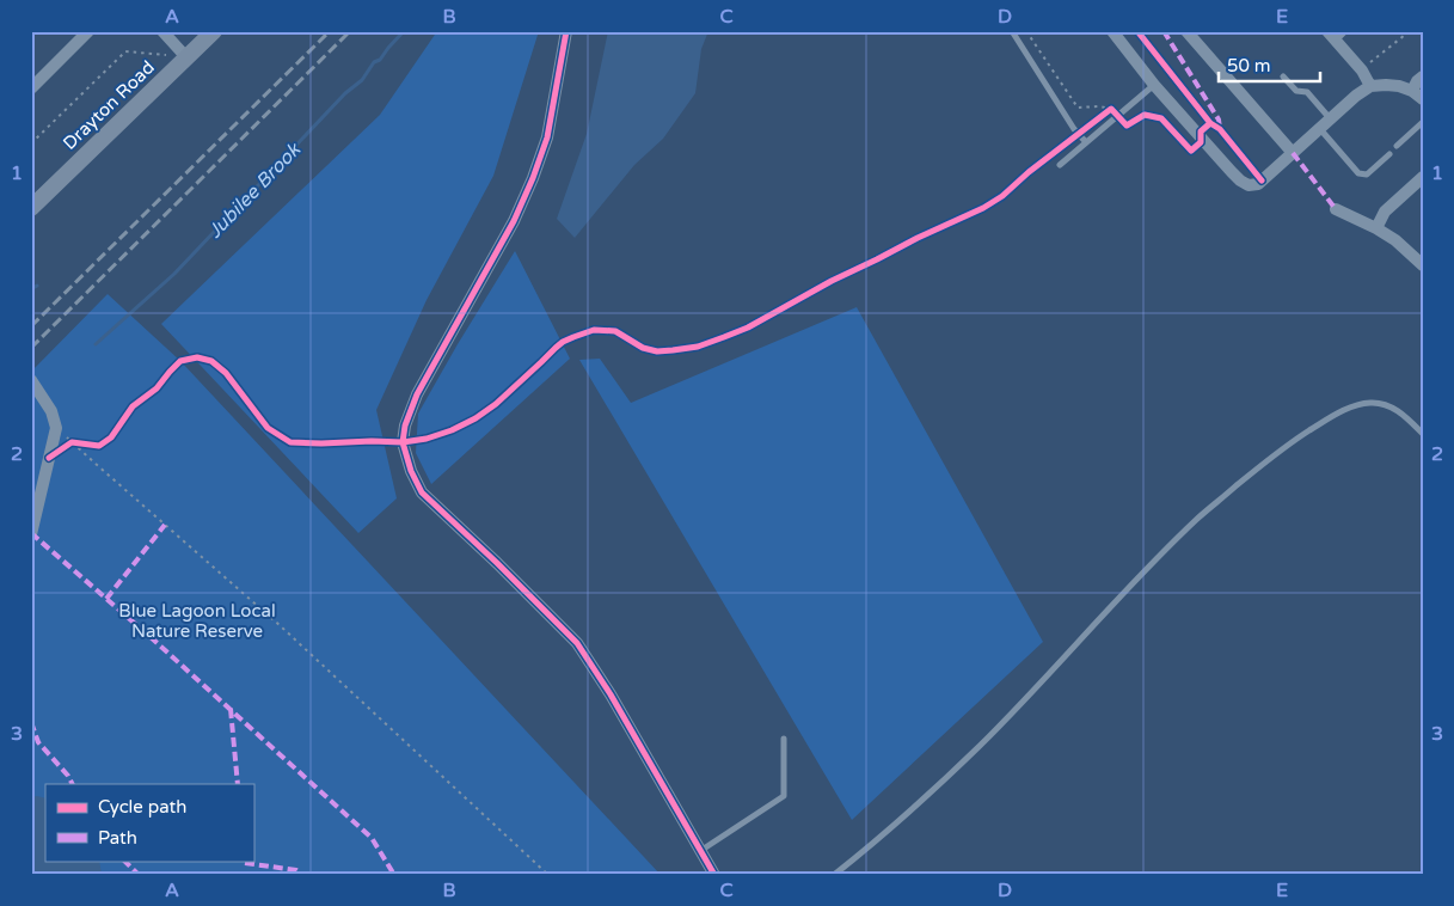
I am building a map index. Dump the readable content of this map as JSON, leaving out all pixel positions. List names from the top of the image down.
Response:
{
  "streets": {
    "street": ["Drayton Road"]
  },
  "water": ["Jubilee Brook"],
  "parks": ["Blue Lagoon Local Nature Reserve"],
  "legend": ["Cycle path", "Path"],
  "scale_bar": "50 m",
  "grid": {
    "columns": [
      "A",
      "B",
      "C",
      "D",
      "E"
    ],
    "rows": ["1", "2", "3"]
  }
}
